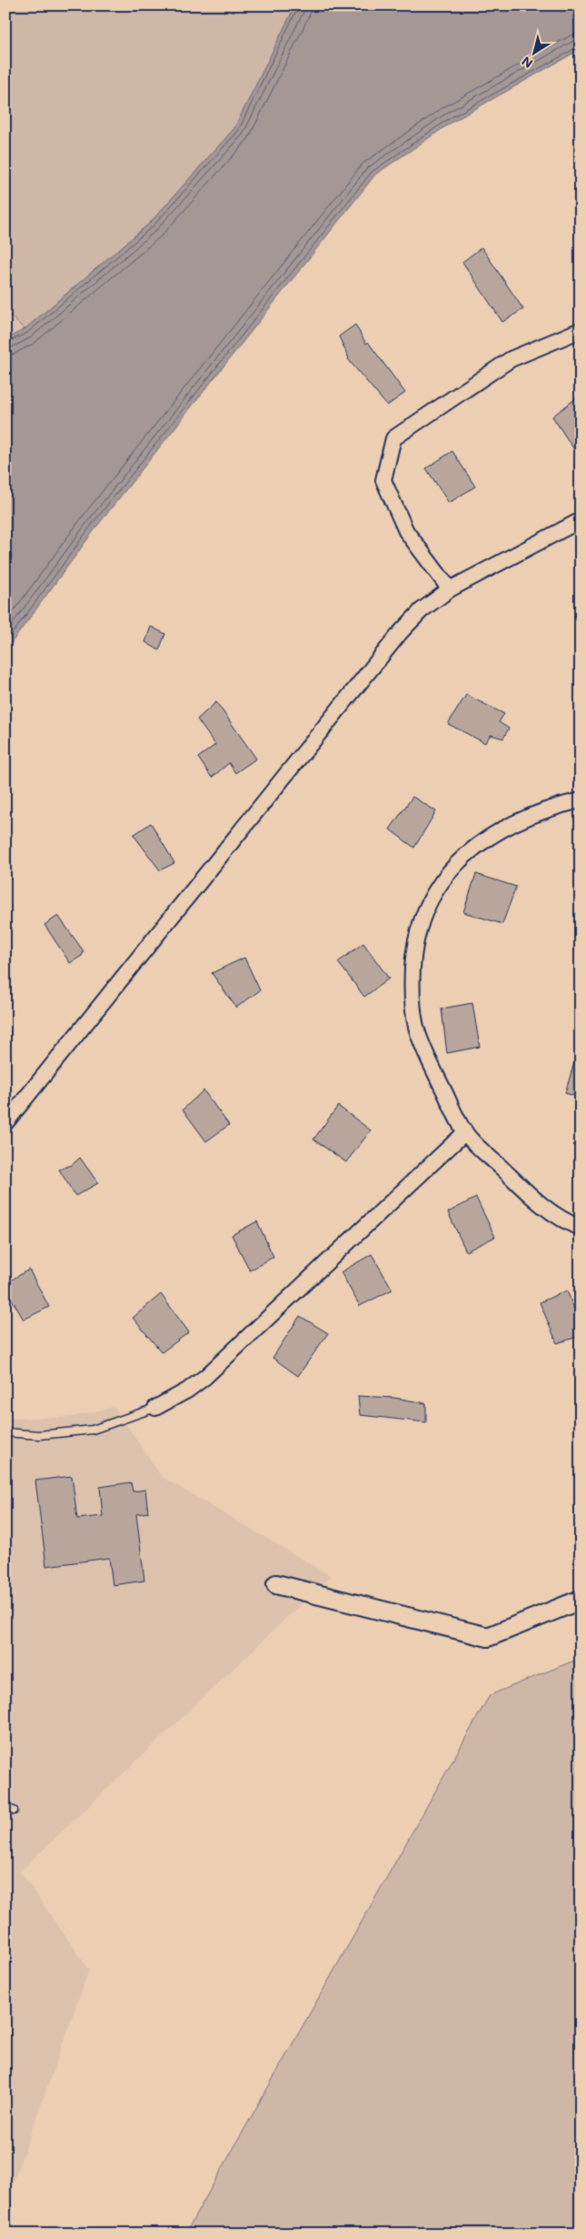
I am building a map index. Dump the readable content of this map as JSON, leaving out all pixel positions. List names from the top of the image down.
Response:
{
  "north": "bottom left"
}
